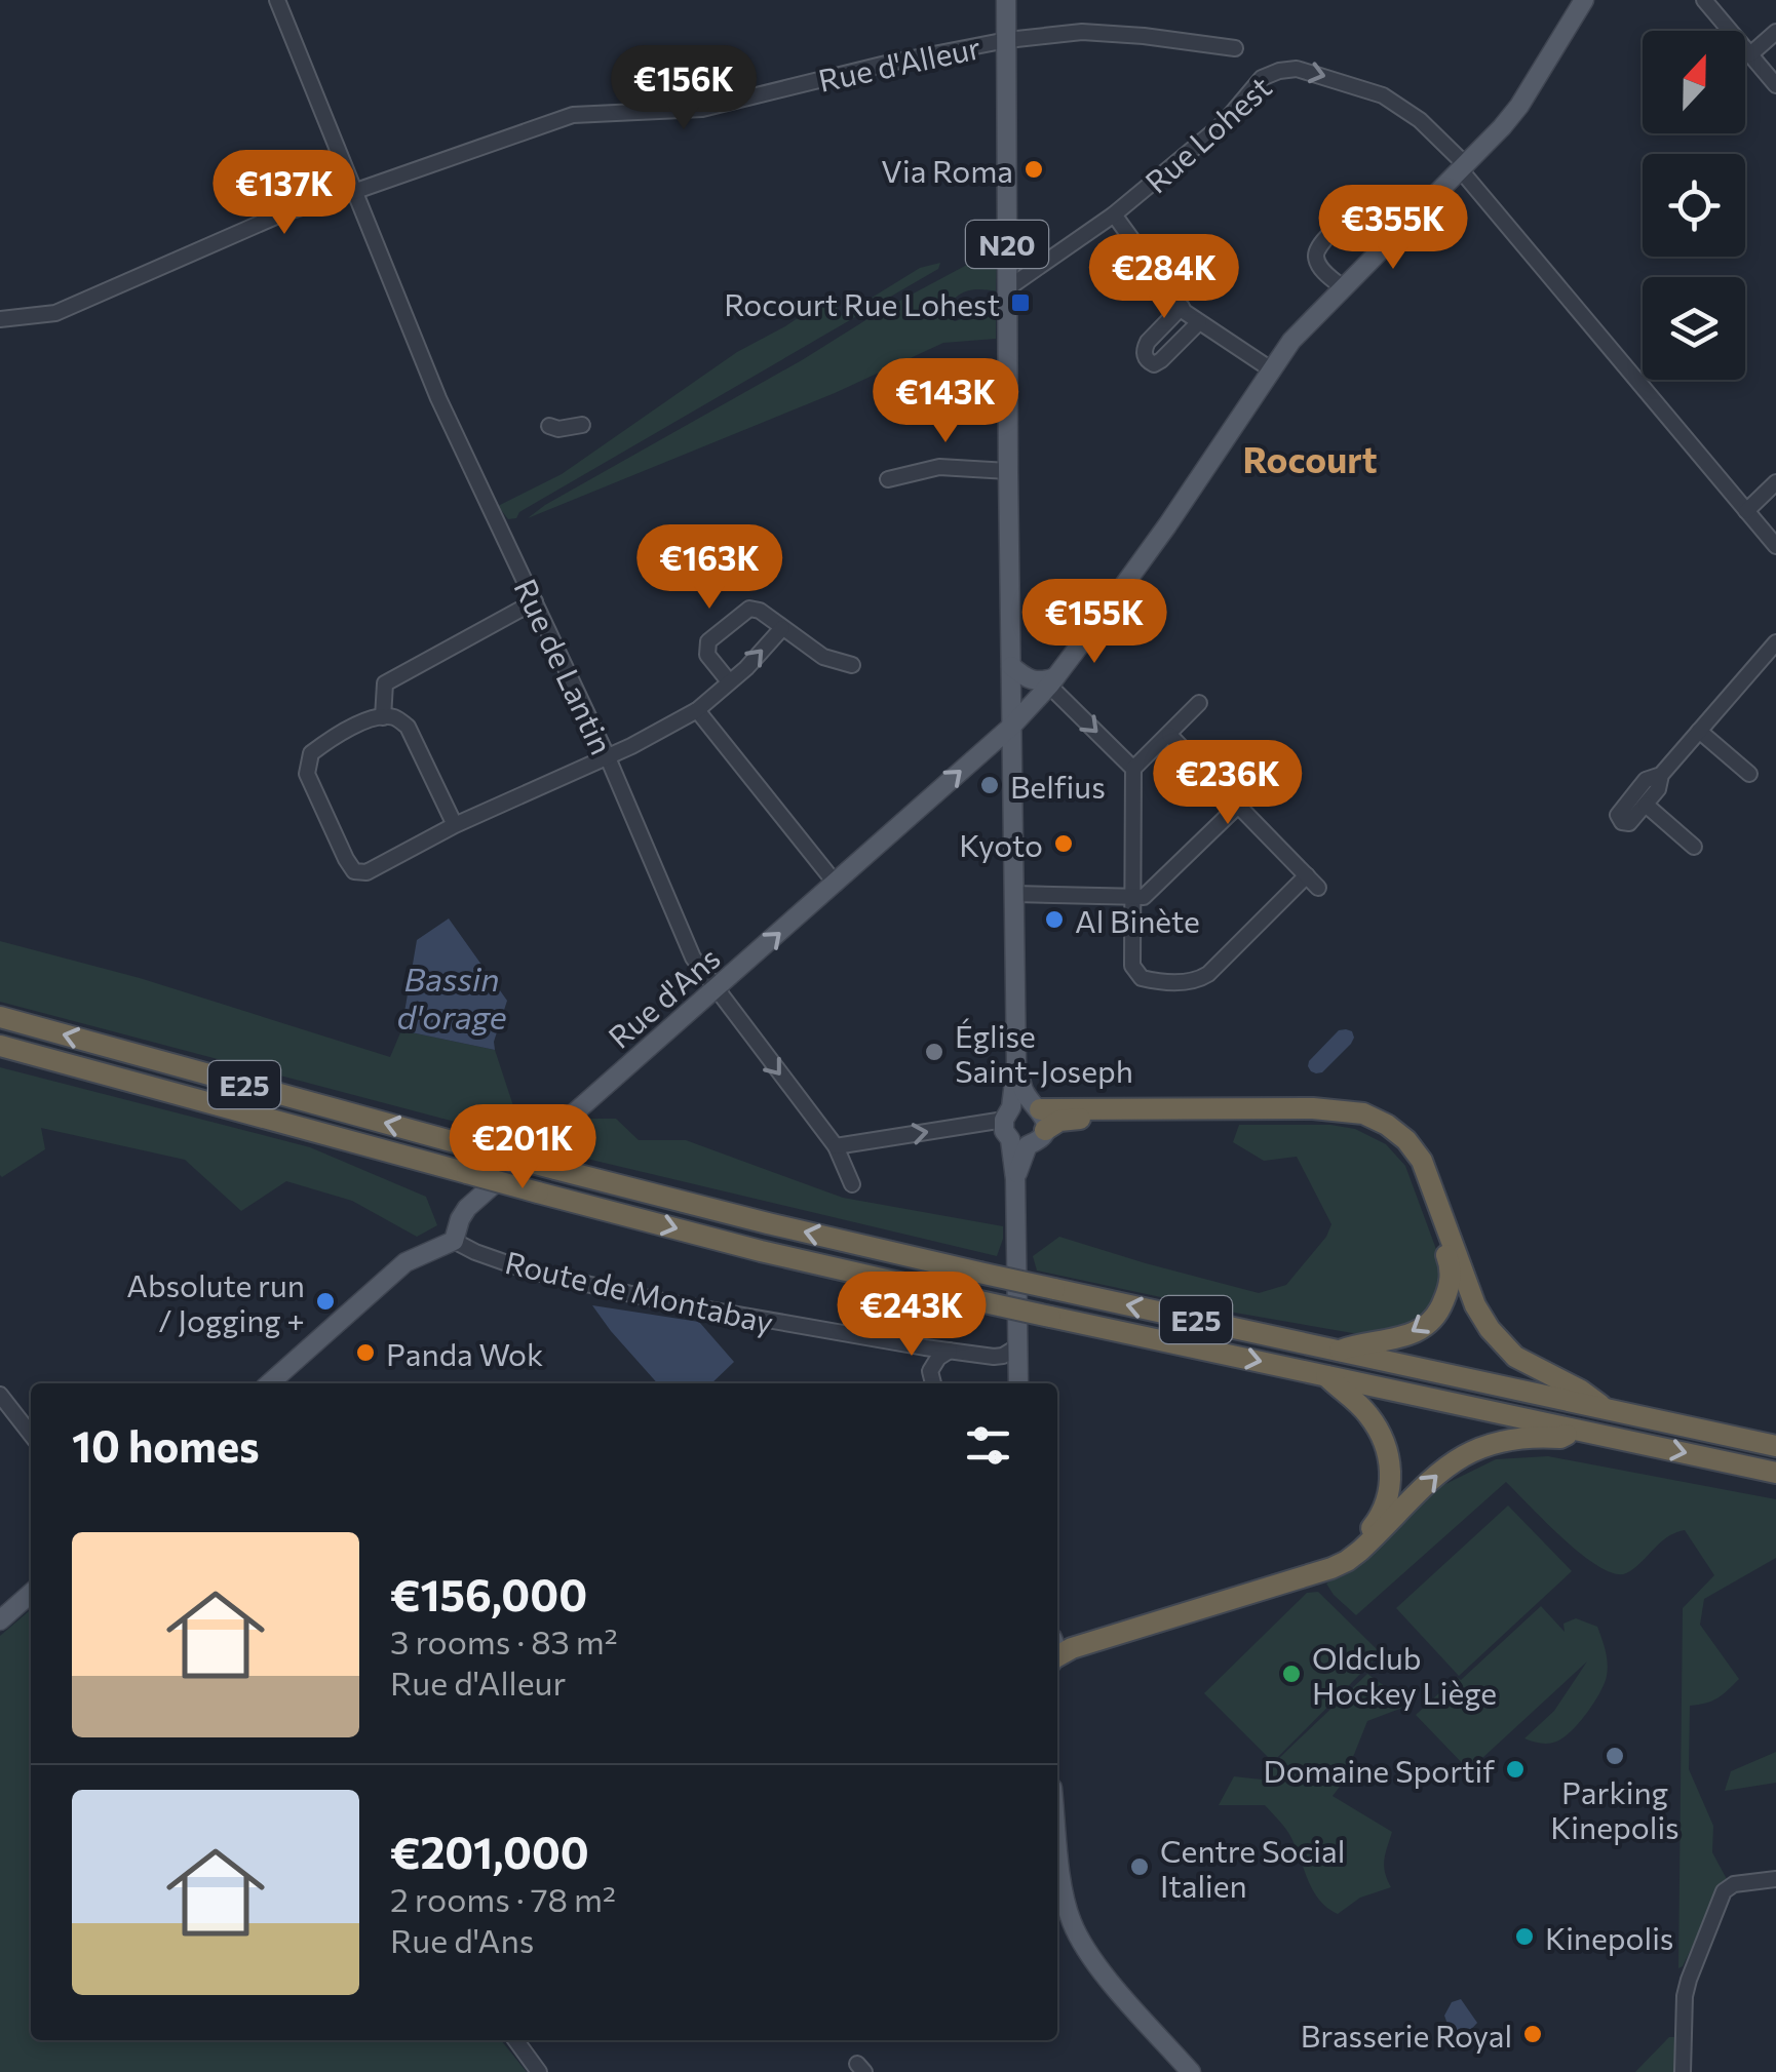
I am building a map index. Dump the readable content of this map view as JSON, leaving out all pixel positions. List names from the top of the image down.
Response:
{
  "streets": {
    "highway": ["E25"],
    "main road": ["N20", "Rue d'Ans"],
    "street": [
      "Rue d'Alleur",
      "Rue Lohest",
      "Rue de Lantin",
      "Route de Montabay"
    ]
  },
  "crossings": [
    ["Rue d'Alleur", "N20"],
    ["Rue d'Alleur", "Rue de Lantin"],
    ["Rue Lohest", "N20"],
    ["Rue Lohest", "Rue d'Ans"],
    ["N20", "Rue d'Ans"],
    ["Rue de Lantin", "Rue d'Ans"],
    ["Rue d'Ans", "Route de Montabay"]
  ],
  "one_way": ["Rue Lohest"],
  "districts": ["Rocourt"],
  "water": ["Bassin d'orage"],
  "places": {
    "other": [
      "Via Roma",
      "Belfius",
      "Kyoto",
      "Al Binète",
      "Église Saint-Joseph",
      "Absolute run / Jogging +",
      "Panda Wok",
      "Oldclub Hockey Liège",
      "Parking Kinepolis",
      "Domaine Sportif",
      "Centre Social Italien",
      "Kinepolis",
      "Brasserie Royal"
    ],
    "transit": ["Rocourt Rue Lohest"]
  },
  "north": "top",
  "page": {
    "price": [
      "€156K",
      "€137K",
      "€355K",
      "€284K",
      "€143K",
      "€163K",
      "€155K",
      "€236K",
      "€201K",
      "€243K"
    ],
    "heading": "10 homes",
    "list": [
      {
        "name": "€156,000",
        "note": "3 rooms · 83 m² · Rue d'Alleur"
      },
      {
        "name": "€201,000",
        "note": "2 rooms · 78 m² · Rue d'Ans"
      }
    ]
  }
}
